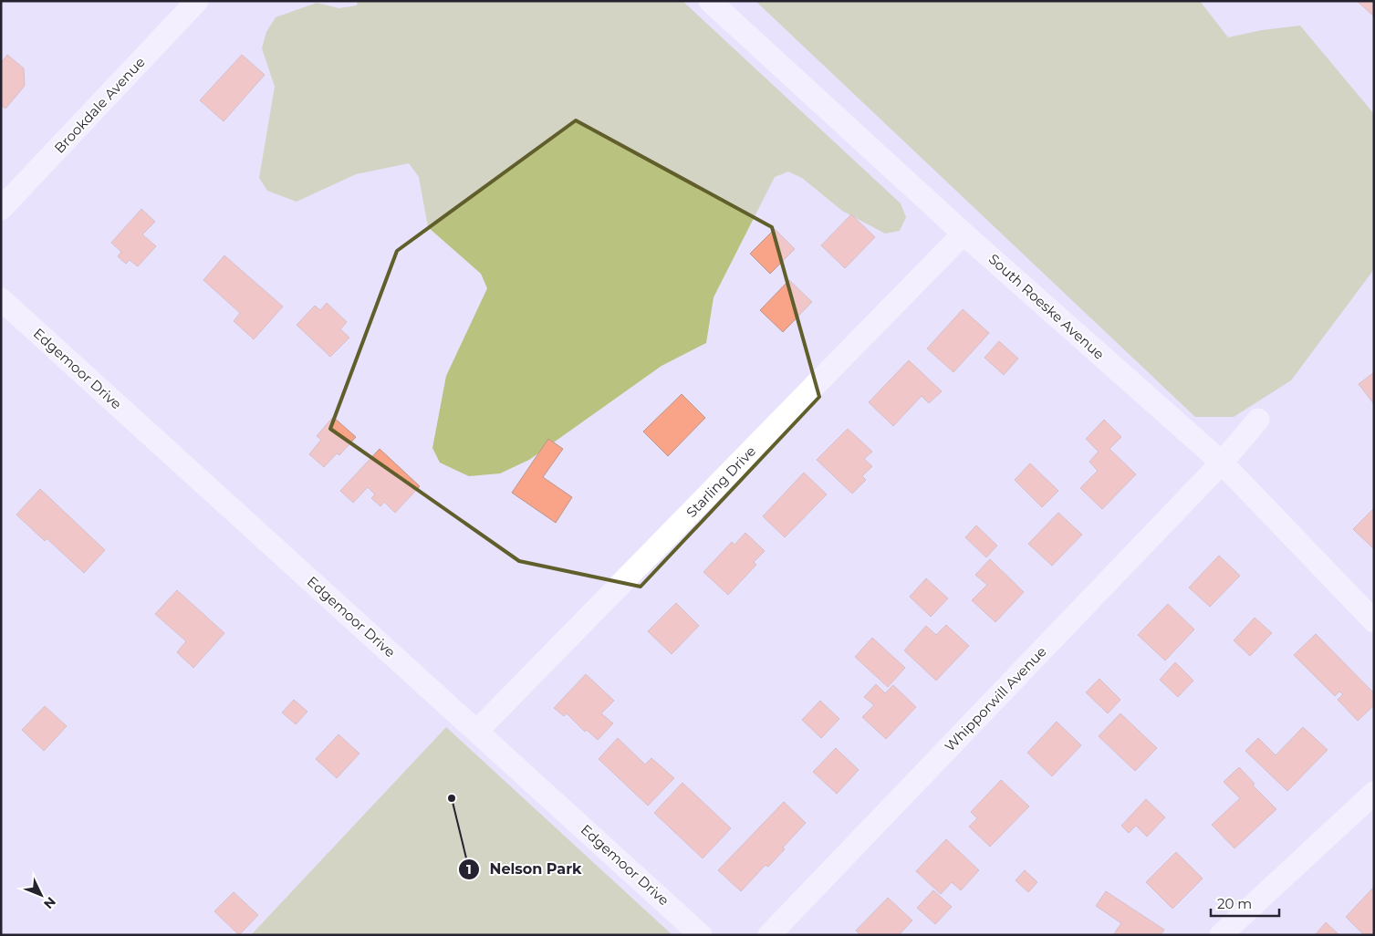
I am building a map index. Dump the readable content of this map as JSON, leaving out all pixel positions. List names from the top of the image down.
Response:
{
  "streets": {
    "street": [
      "Brookdale Avenue",
      "South Roeske Avenue",
      "Edgemoor Drive",
      "Starling Drive",
      "Whipporwill Avenue"
    ]
  },
  "crossings": [
    ["South Roeske Avenue", "Starling Drive"],
    ["South Roeske Avenue", "Whipporwill Avenue"],
    ["Edgemoor Drive", "Starling Drive"]
  ],
  "places": ["Nelson Park"],
  "scale_bar": "20 m",
  "north": "bottom right"
}
